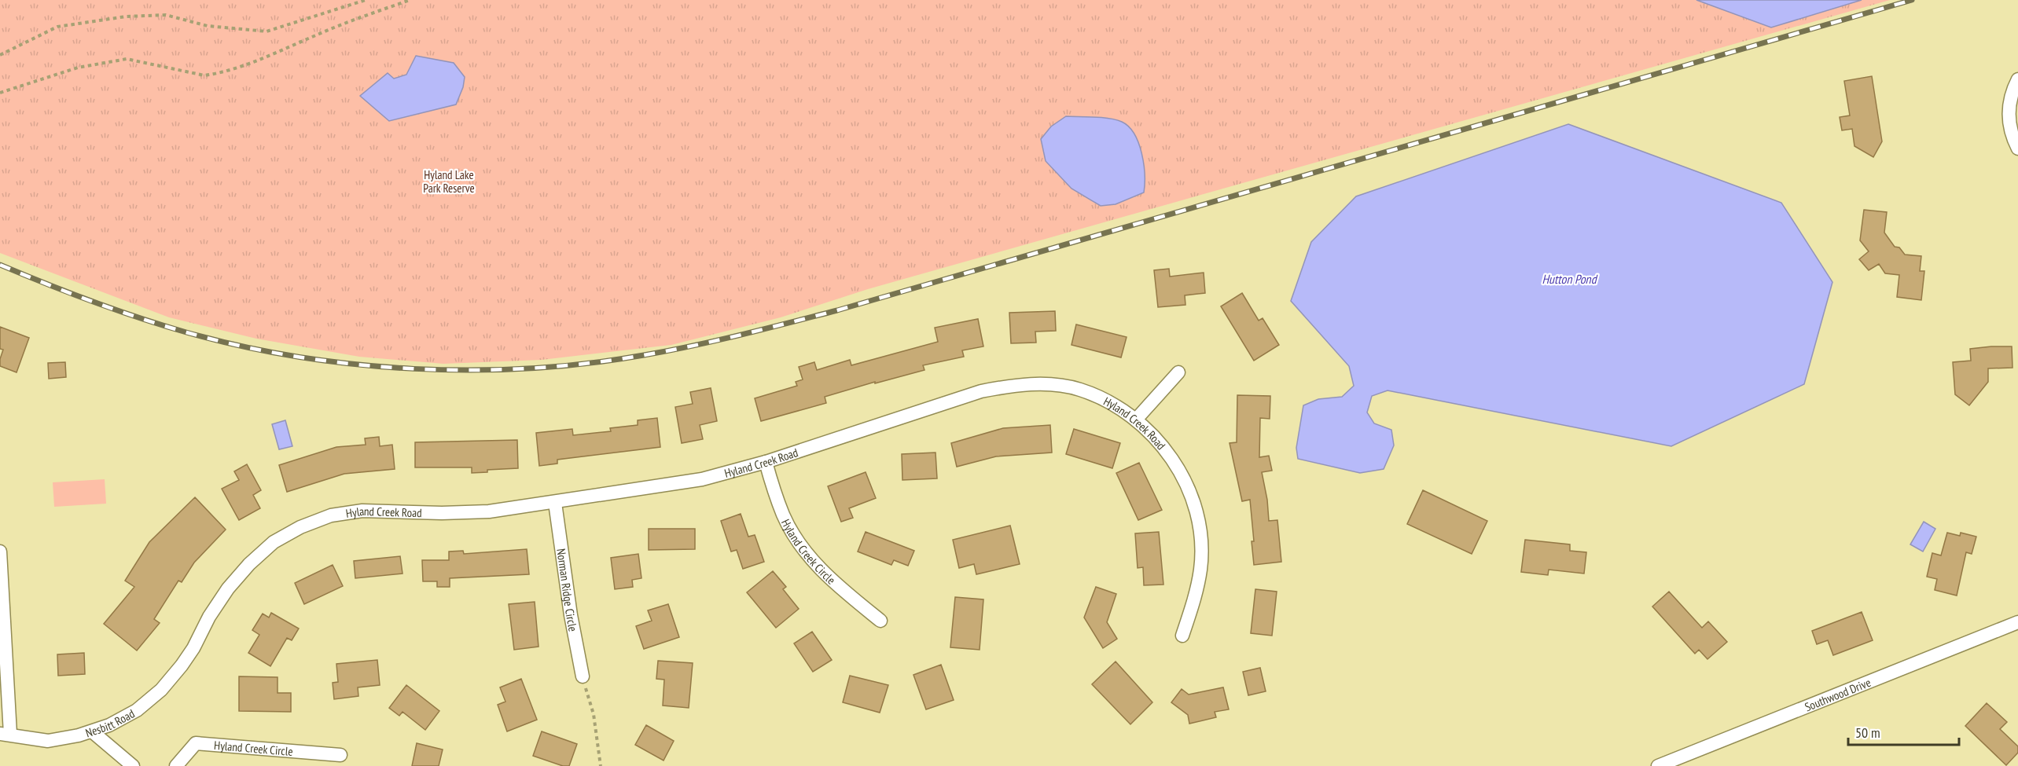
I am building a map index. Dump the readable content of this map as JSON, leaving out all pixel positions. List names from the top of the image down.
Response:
{
  "streets": {
    "street": [
      "Hyland Creek Road",
      "Hyland Creek Circle",
      "Norman Ridge Circle",
      "Southwood Drive",
      "Nesbitt Road"
    ]
  },
  "crossings": [
    ["Hyland Creek Road", "Hyland Creek Circle"],
    ["Hyland Creek Road", "Norman Ridge Circle"],
    ["Hyland Creek Road", "Nesbitt Road"]
  ],
  "water": ["Hutton Pond"],
  "parks": ["Hyland Lake Park Reserve"],
  "scale_bar": "50 m"
}
